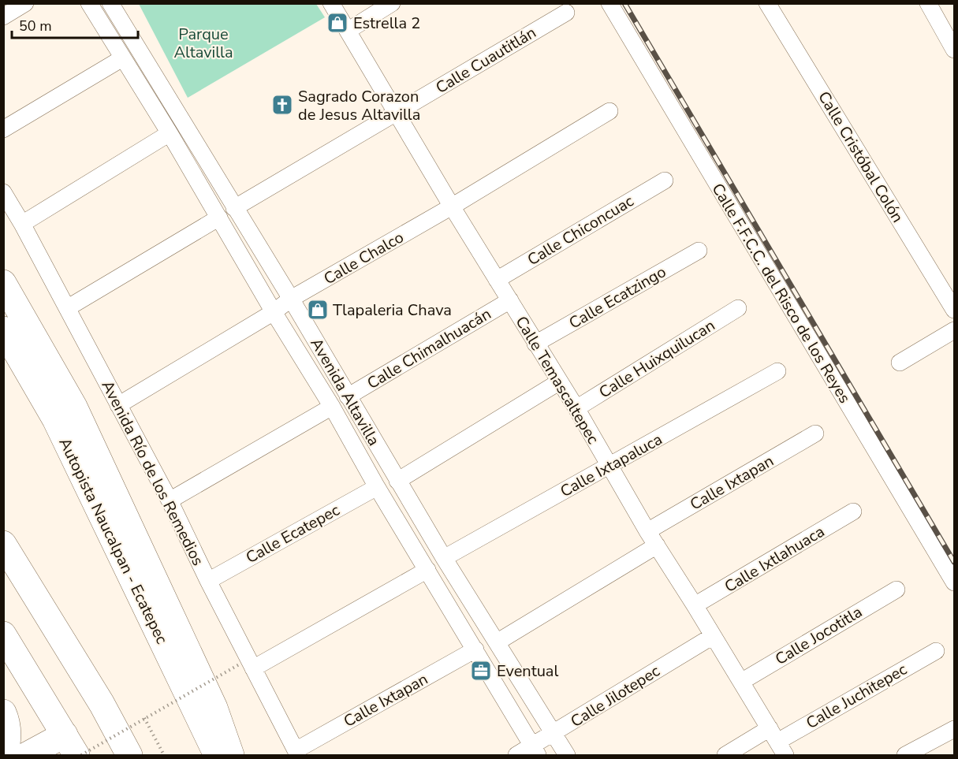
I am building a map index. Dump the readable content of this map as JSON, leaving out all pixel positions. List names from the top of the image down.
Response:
{
  "streets": {
    "main road": ["Autopista Naucalpan - Ecatepec"],
    "street": [
      "Calle Cuautitlán",
      "Calle Cristóbal Colón",
      "Calle Chiconcuac",
      "Calle Chalco",
      "Calle F.F.C.C. del Risco de los Reyes",
      "Calle Ecatzingo",
      "Calle Chimalhuacán",
      "Calle Huixquilucan",
      "Calle Temascaltepec",
      "Avenida Altavilla",
      "Calle Ixtapaluca",
      "Avenida Río de los Remedios",
      "Calle Ixtapan",
      "Calle Ecatepec",
      "Calle Ixtlahuaca",
      "Calle Jocotitla",
      "Calle Jilotepec",
      "Calle Juchitepec"
    ]
  },
  "crossings": [
    ["Calle Cuautitlán", "Calle Temascaltepec"],
    ["Calle Cuautitlán", "Avenida Altavilla"],
    ["Calle Chiconcuac", "Calle Temascaltepec"],
    ["Calle Chalco", "Calle Temascaltepec"],
    ["Calle Chalco", "Avenida Altavilla"],
    ["Calle Chalco", "Avenida Río de los Remedios"],
    ["Calle Ecatzingo", "Calle Temascaltepec"],
    ["Calle Chimalhuacán", "Calle Temascaltepec"],
    ["Calle Chimalhuacán", "Avenida Altavilla"],
    ["Calle Huixquilucan", "Calle Temascaltepec"],
    ["Calle Temascaltepec", "Calle Ixtapaluca"],
    ["Calle Temascaltepec", "Calle Ixtapan"],
    ["Calle Temascaltepec", "Calle Ixtlahuaca"],
    ["Calle Temascaltepec", "Calle Jocotitla"],
    ["Calle Temascaltepec", "Calle Jilotepec"],
    ["Calle Temascaltepec", "Calle Juchitepec"],
    ["Avenida Altavilla", "Calle Ixtapaluca"],
    ["Avenida Altavilla", "Calle Ixtapan"],
    ["Avenida Altavilla", "Calle Ecatepec"],
    ["Avenida Altavilla", "Calle Jilotepec"],
    ["Avenida Río de los Remedios", "Calle Ixtapan"],
    ["Avenida Río de los Remedios", "Calle Ecatepec"]
  ],
  "parks": ["Parque Altavilla"],
  "places": {
    "shop": ["Estrella 2", "Tlapaleria Chava"],
    "church": ["Sagrado Corazon de Jesus Altavilla"],
    "office": ["Eventual"]
  },
  "scale_bar": "50 m"
}
